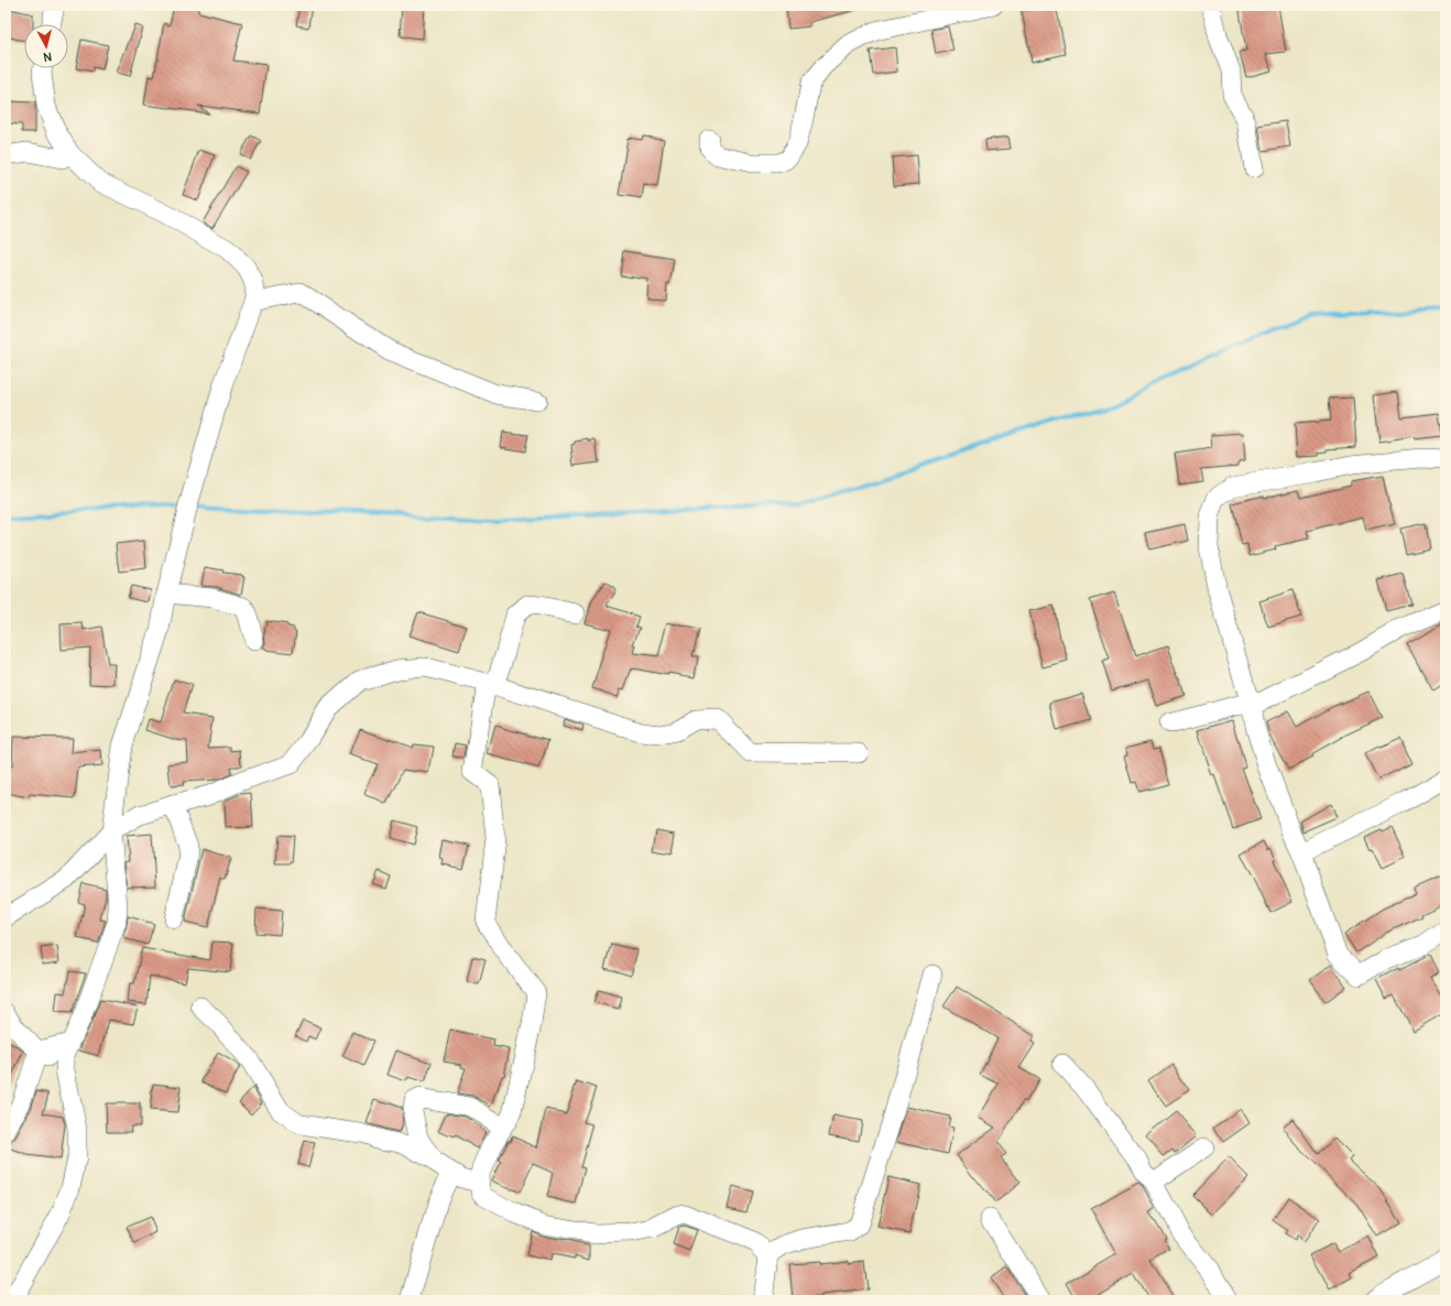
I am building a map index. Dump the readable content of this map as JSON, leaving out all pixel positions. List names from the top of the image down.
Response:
{
  "north": "bottom"
}
